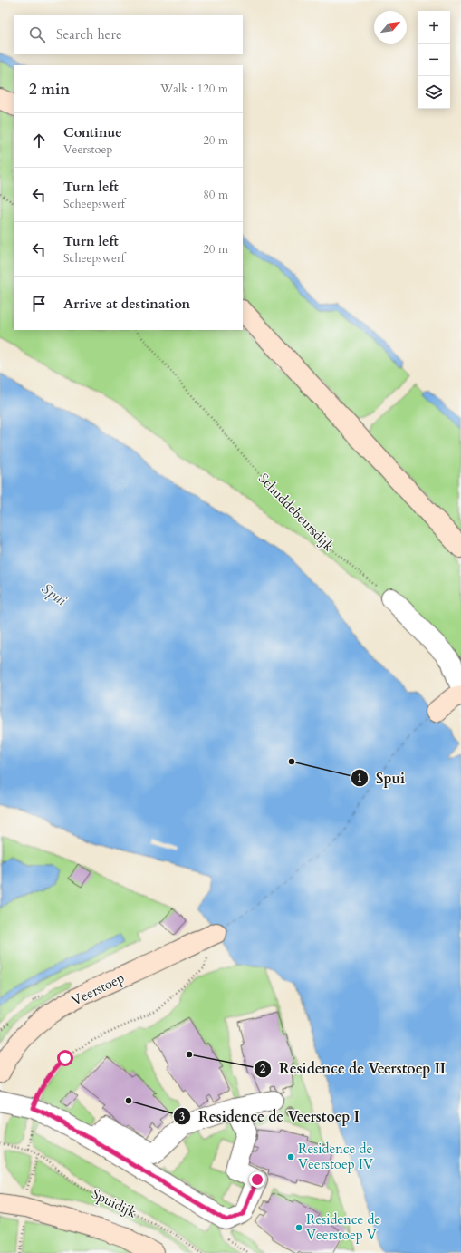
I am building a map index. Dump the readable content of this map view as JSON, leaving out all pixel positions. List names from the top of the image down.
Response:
{
  "streets": {
    "main road": ["Veerstoep", "Spuidijk"],
    "path": ["Schuddebeursdijk"]
  },
  "water": ["Spui"],
  "places": [
    "Spui",
    "Residence de Veerstoep II",
    "Residence de Veerstoep I",
    "Residence de Veerstoep IV",
    "Residence de Veerstoep V"
  ],
  "north": "top right",
  "page": {
    "map_buttons": ["+", "−"],
    "search": "Search here",
    "heading": ["2 min", "Walk · 120 m"],
    "list": [
      ["Continue", "Veerstoep", "20 m"],
      ["Turn left", "Scheepswerf", "80 m"],
      ["Turn left", "Scheepswerf", "20 m"],
      "Arrive at destination"
    ]
  }
}
